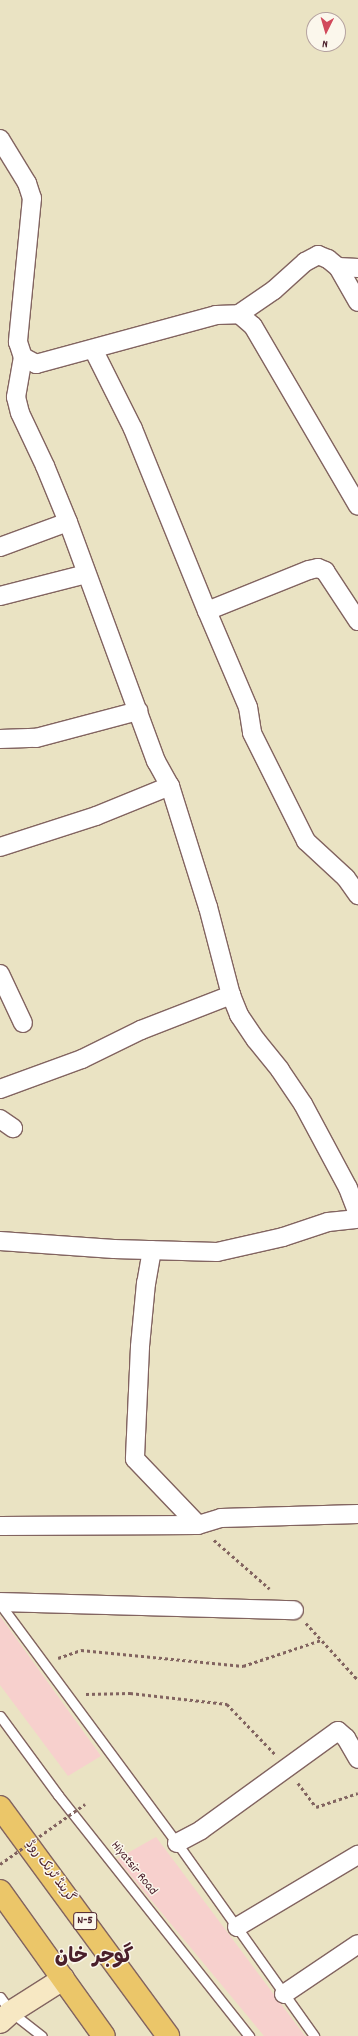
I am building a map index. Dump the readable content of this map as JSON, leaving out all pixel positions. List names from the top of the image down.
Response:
{
  "streets": {
    "highway": ["گرینڈ ٹرنک روڈ", "N-5"],
    "lane": ["Hiyatsir Road"]
  },
  "districts": ["گوجر خان"],
  "north": "bottom"
}
